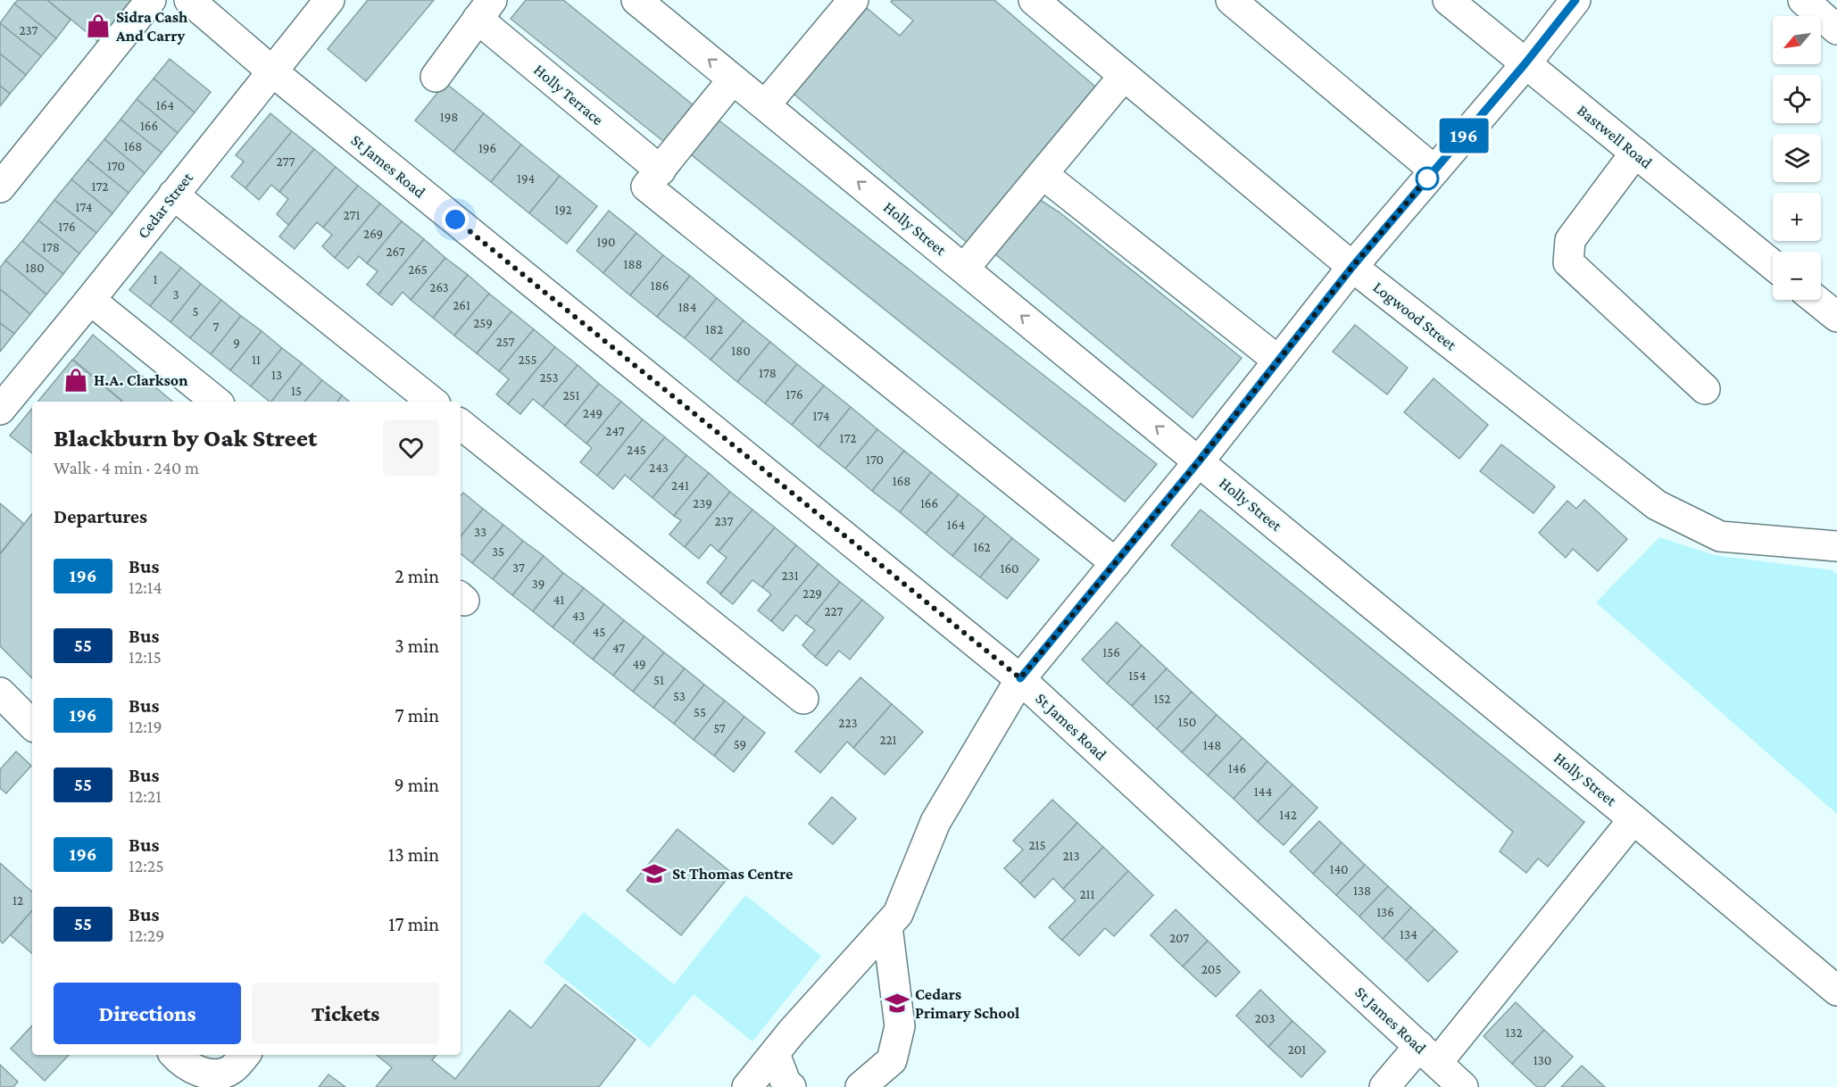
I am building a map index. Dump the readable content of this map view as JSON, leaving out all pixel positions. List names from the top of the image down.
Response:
{
  "streets": {
    "street": [
      "Holly Terrace",
      "Bastwell Road",
      "St James Road",
      "Cedar Street",
      "Holly Street",
      "Logwood Street"
    ]
  },
  "crossings": [
    ["St James Road", "Cedar Street"]
  ],
  "places": {
    "shop": ["Sidra Cash And Carry", "H.A. Clarkson"],
    "school or university": ["St Thomas Centre", "Cedars Primary School"]
  },
  "lines": ["bus line 196"],
  "house_numbers": [
    "237",
    "164",
    "198",
    "166",
    "168",
    "196",
    "277",
    "170",
    "194",
    "172",
    "174",
    "192",
    "271",
    "176",
    "269",
    "190",
    "178",
    "267",
    "188",
    "180",
    "265",
    "1",
    "186",
    "263",
    "3",
    "261",
    "184",
    "5",
    "259",
    "7",
    "182",
    "257",
    "9",
    "180",
    "11",
    "255",
    "178",
    "13",
    "253",
    "15",
    "176",
    "251",
    "249",
    "174",
    "247",
    "172",
    "245",
    "170",
    "243",
    "168",
    "241",
    "239",
    "166",
    "237",
    "164",
    "33",
    "162",
    "35",
    "37",
    "160",
    "231",
    "39",
    "229",
    "41",
    "227",
    "43",
    "45",
    "47",
    "156",
    "49",
    "154",
    "51",
    "53",
    "152",
    "55",
    "150",
    "223",
    "57",
    "221",
    "59",
    "148",
    "146",
    "144",
    "142",
    "215",
    "213",
    "140",
    "138",
    "211",
    "12",
    "136",
    "134",
    "207",
    "205",
    "203",
    "132",
    "201",
    "130"
  ],
  "north": "bottom left",
  "page": {
    "on_map": "196",
    "map_buttons": ["+", "−"],
    "heading": [
      ["Blackburn by Oak Street", "Walk · 4 min · 240 m"],
      "Departures"
    ],
    "list": [
      {
        "mark": "196",
        "name": "Bus",
        "note": "12:14",
        "value": "2 min"
      },
      {
        "mark": "55",
        "name": "Bus",
        "note": "12:15",
        "value": "3 min"
      },
      {
        "mark": "196",
        "name": "Bus",
        "note": "12:19",
        "value": "7 min"
      },
      {
        "mark": "55",
        "name": "Bus",
        "note": "12:21",
        "value": "9 min"
      },
      {
        "mark": "196",
        "name": "Bus",
        "note": "12:25",
        "value": "13 min"
      },
      {
        "mark": "55",
        "name": "Bus",
        "note": "12:29",
        "value": "17 min"
      }
    ],
    "buttons": ["Directions", "Tickets"]
  }
}
